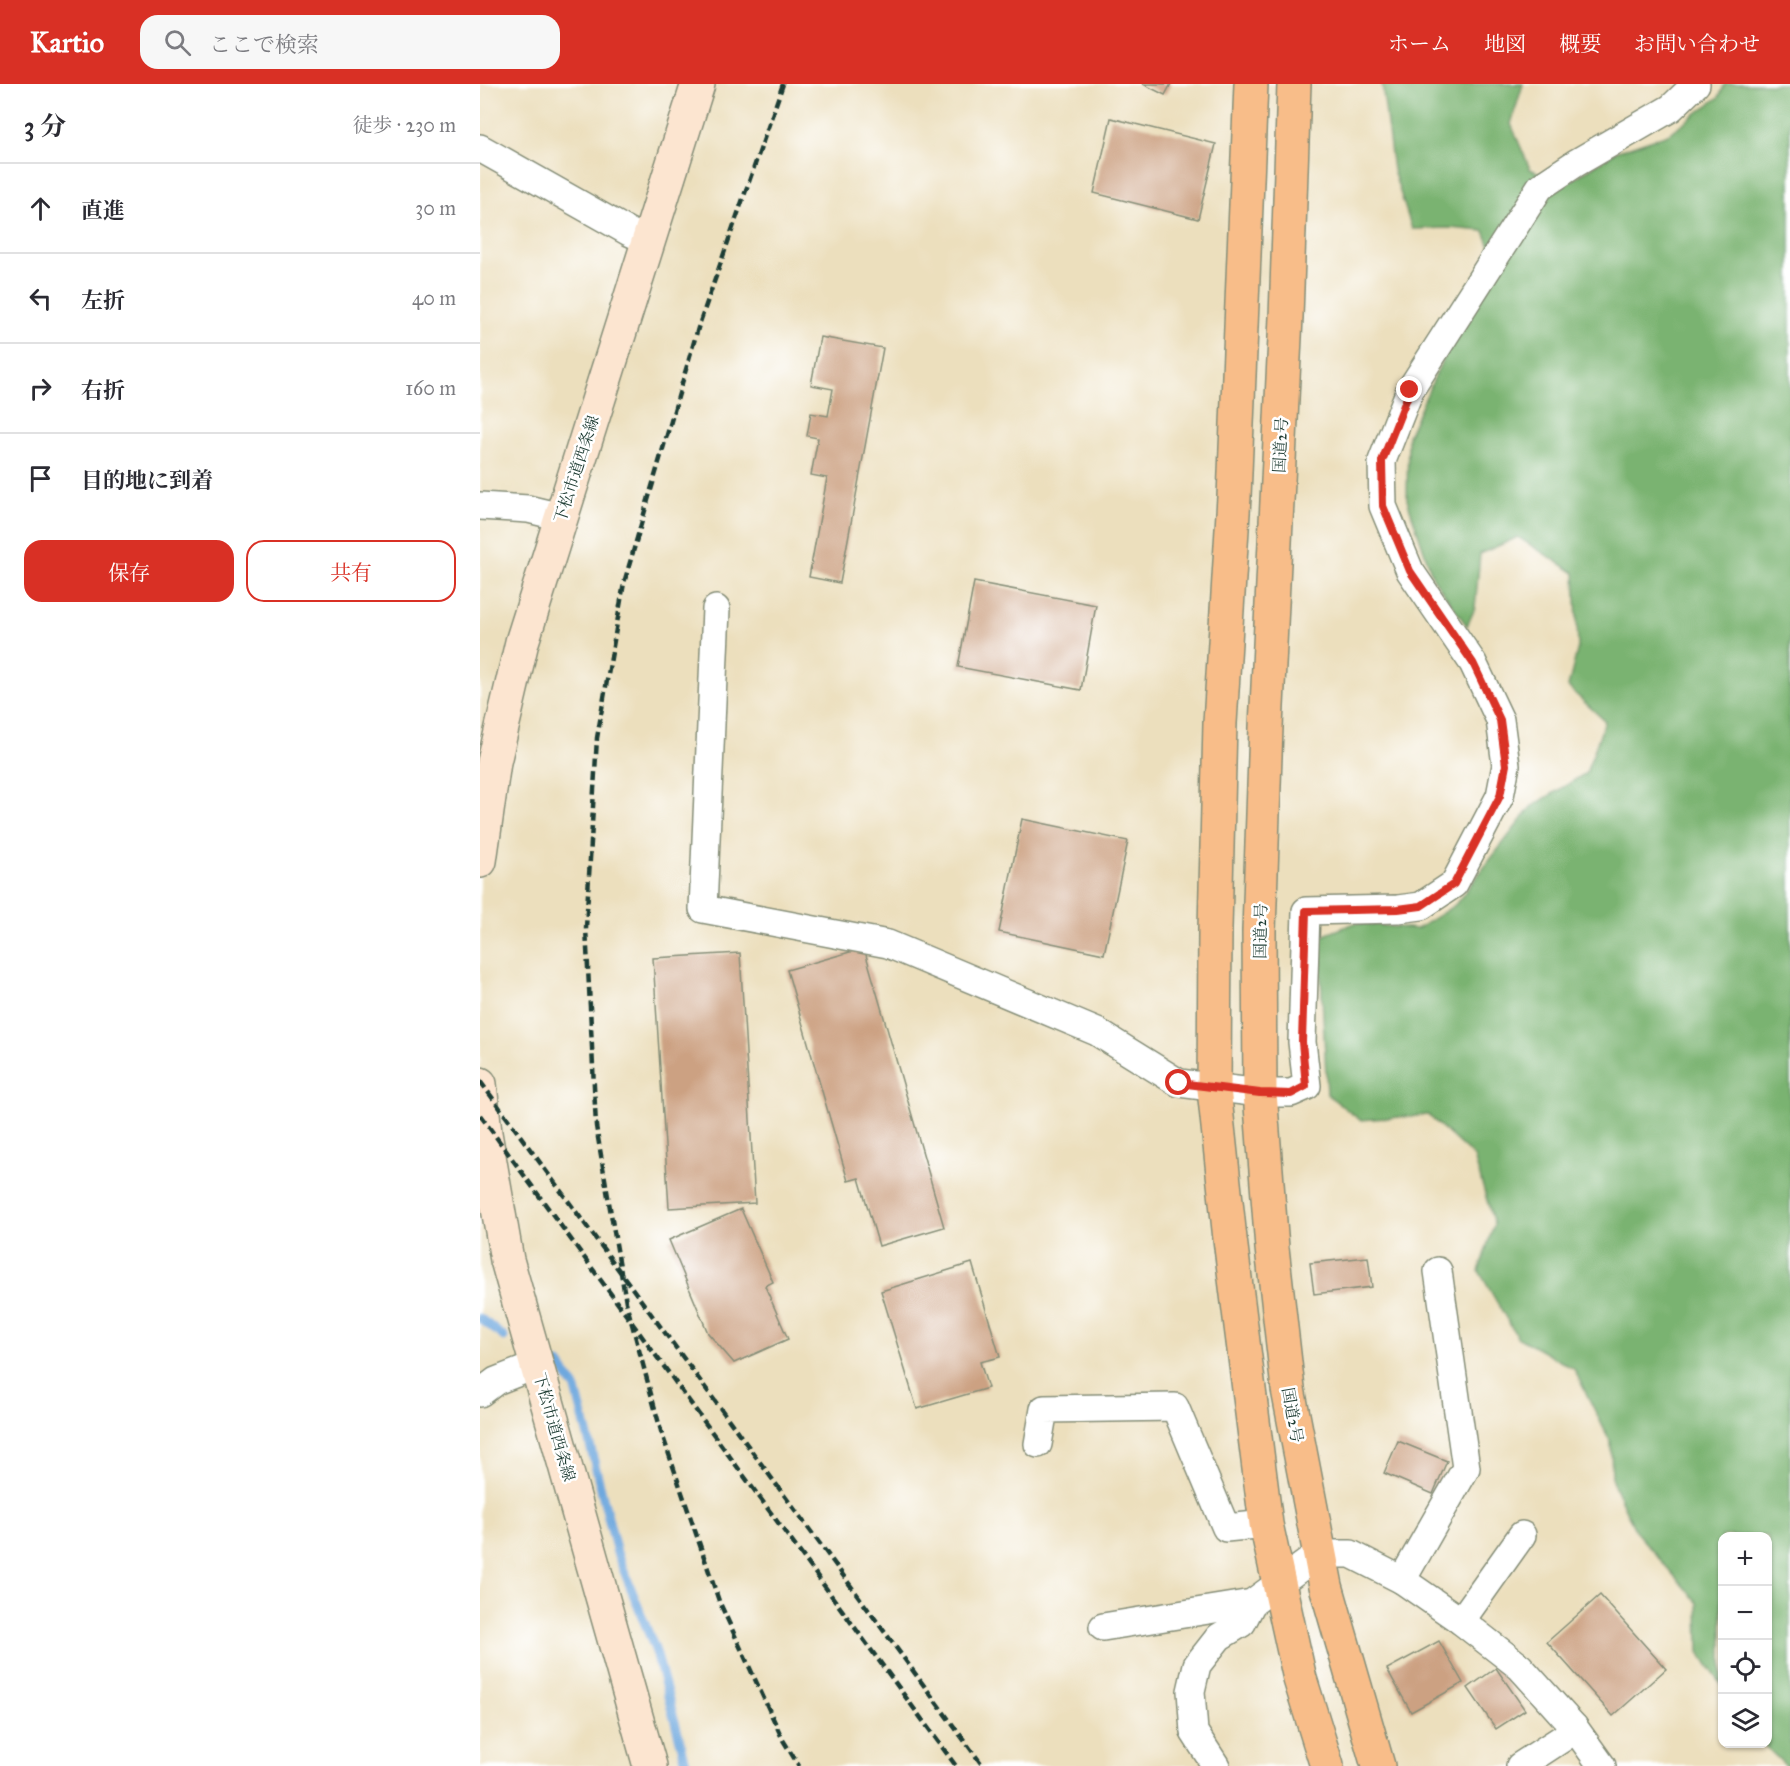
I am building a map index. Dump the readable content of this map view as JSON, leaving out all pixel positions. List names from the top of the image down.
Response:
{
  "streets": {
    "highway": ["国道2号"],
    "street": ["下松市道西条線"]
  },
  "page": {
    "header": "Kartio",
    "search": "ここで検索",
    "nav": [
      "ホーム",
      "地図",
      "概要",
      "お問い合わせ"
    ],
    "heading": ["3 分", "徒歩 · 230 m"],
    "list": [
      ["直進", "30 m"],
      ["左折", "40 m"],
      ["右折", "160 m"],
      "目的地に到着"
    ],
    "buttons": ["保存", "共有"],
    "map_buttons": ["+", "−"]
  }
}
